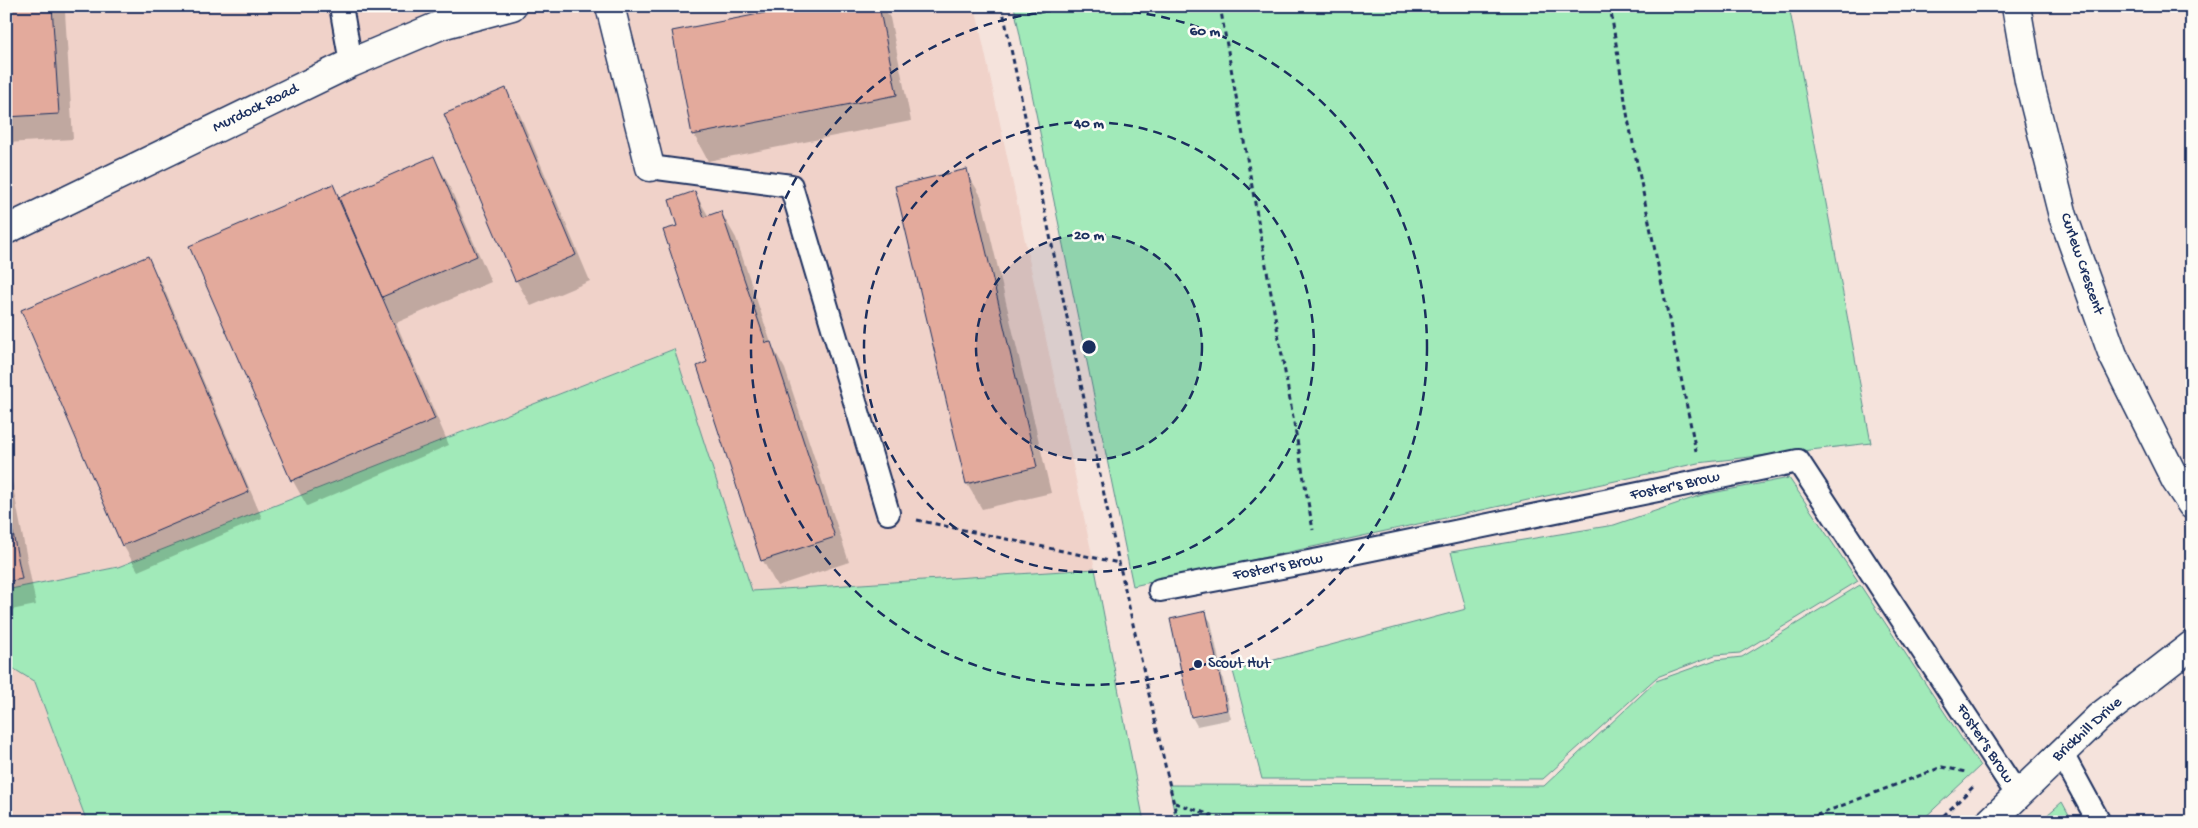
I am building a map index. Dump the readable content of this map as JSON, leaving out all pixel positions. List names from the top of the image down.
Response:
{
  "streets": {
    "street": ["Murdock Road", "Curlew Crescent", "Brickhill Drive"],
    "lane": ["Foster's Brow"]
  },
  "crossings": [
    ["Foster's Brow", "Brickhill Drive"]
  ],
  "places": ["Scout Hut"],
  "rings": ["60 m", "40 m", "20 m"]
}
